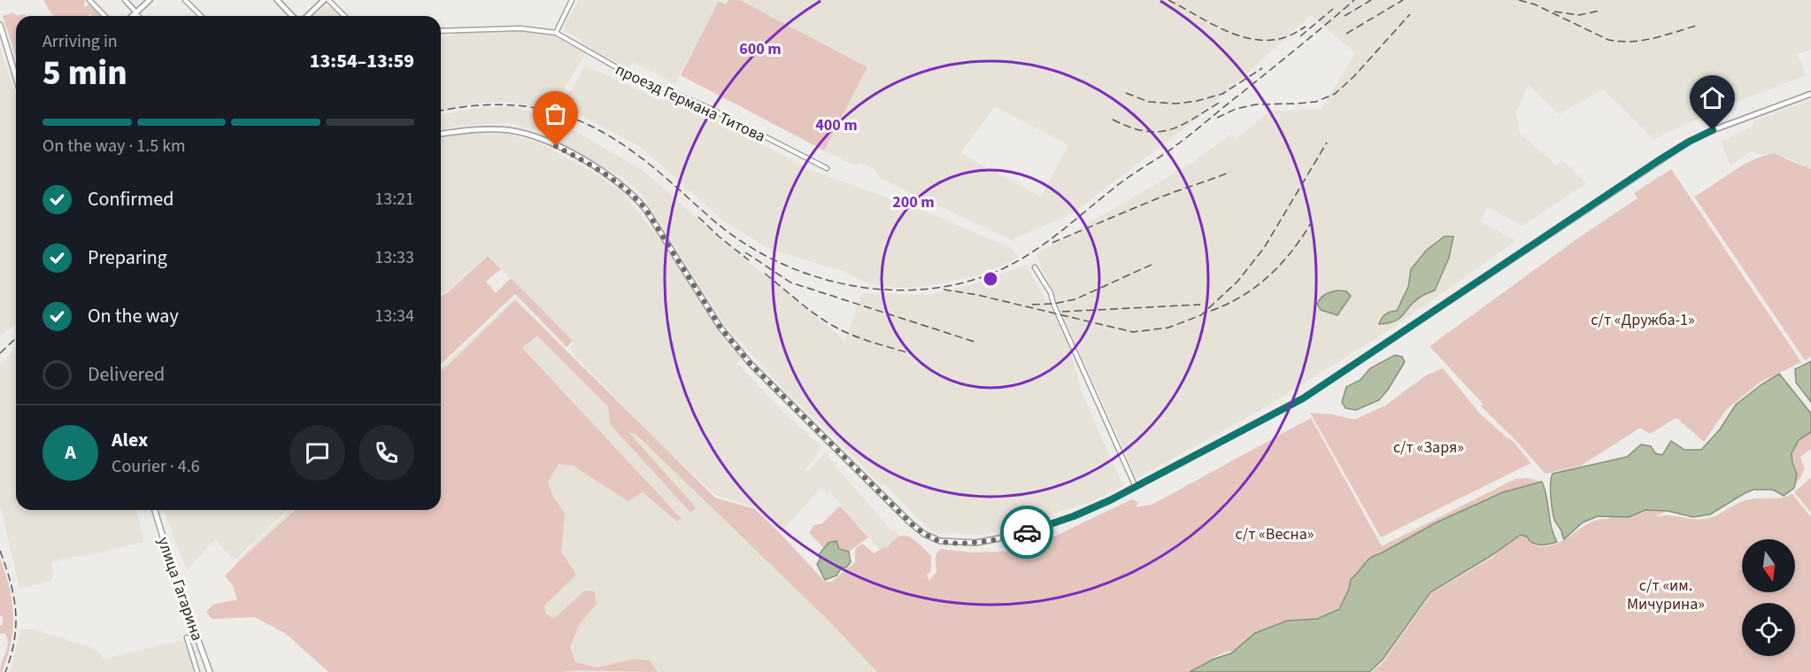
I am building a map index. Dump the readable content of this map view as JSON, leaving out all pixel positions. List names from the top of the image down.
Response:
{
  "streets": {
    "main road": ["улица Гагарина"],
    "street": ["проезд Германа Титова"]
  },
  "parks": [
    "с/т «Дружба-1»",
    "с/т «Заря»",
    "с/т «Весна»",
    "с/т «им. Мичурина»"
  ],
  "north": "bottom",
  "page": {
    "heading": ["5 min", "Arriving in", "13:54–13:59"],
    "panel": ["Alex", "Courier · 4.6"],
    "bar": "On the way · 1.5 km",
    "list": [
      ["Confirmed", "13:21"],
      ["Preparing", "13:33"],
      ["On the way", "13:34"],
      "Delivered"
    ],
    "round": "A"
  },
  "rings": ["600 m", "400 m", "200 m"]
}
